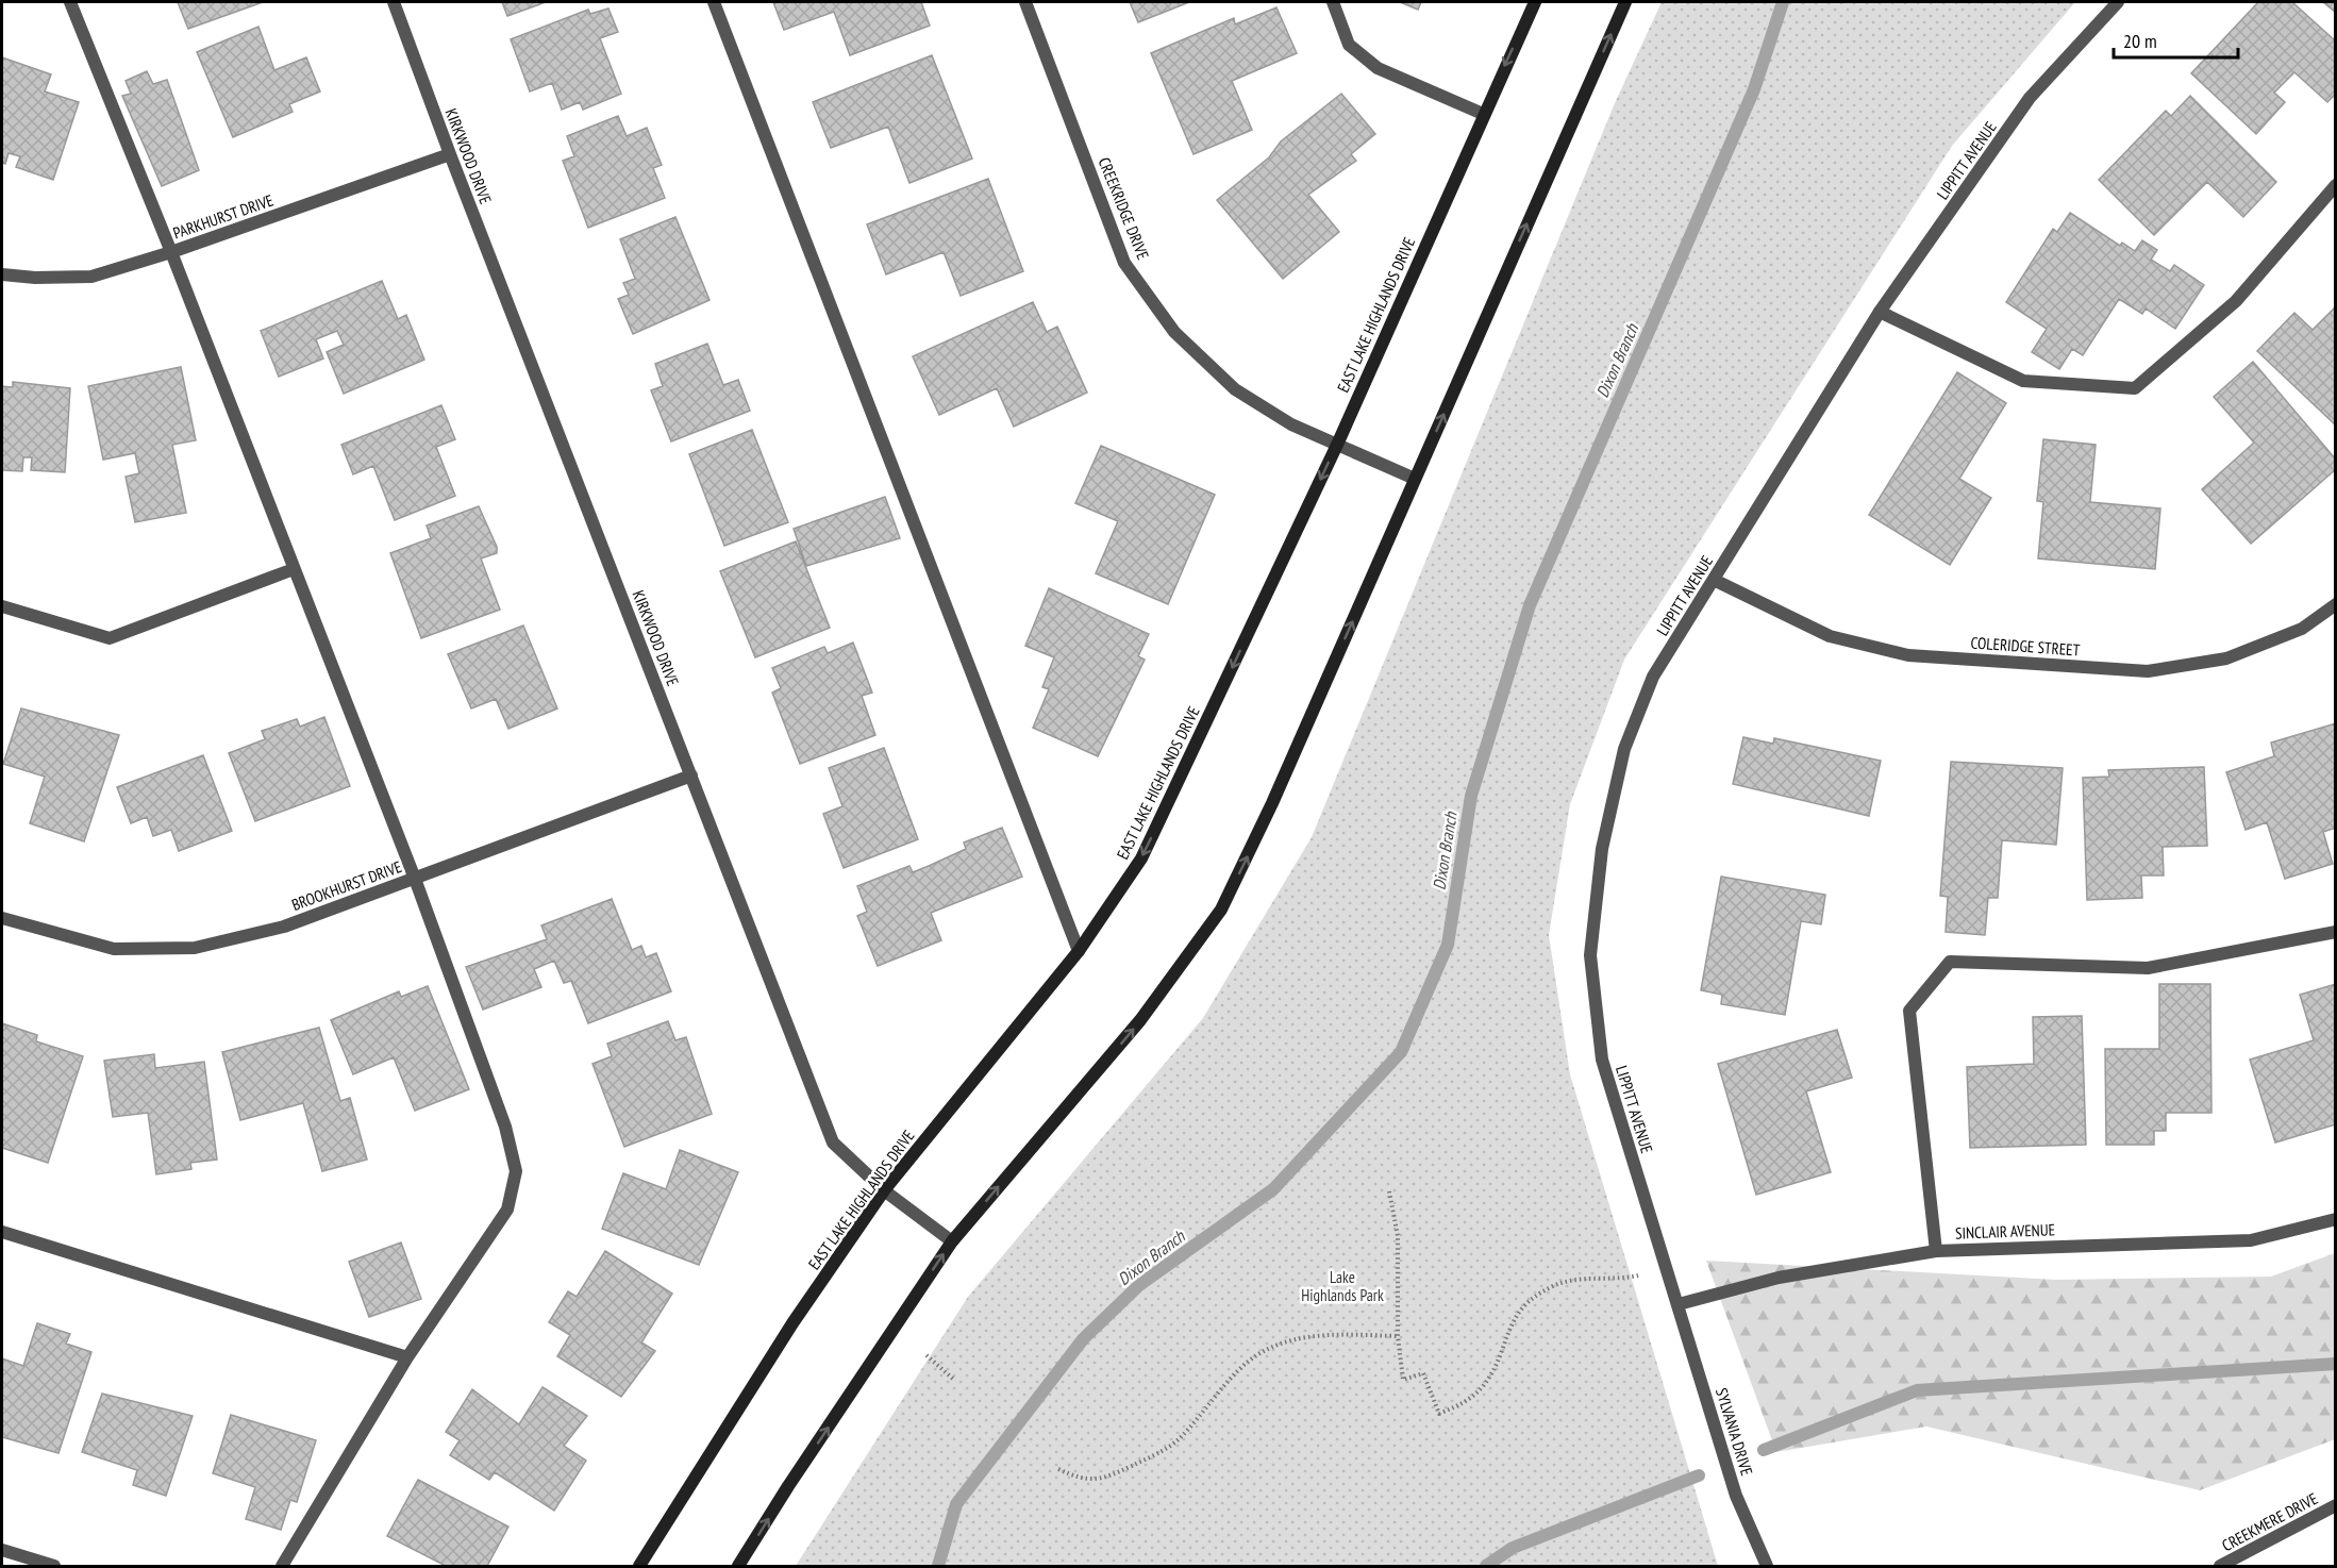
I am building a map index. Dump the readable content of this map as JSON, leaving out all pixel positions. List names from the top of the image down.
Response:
{
  "streets": {
    "main road": ["EAST LAKE HIGHLANDS DRIVE"],
    "street": [
      "KIRKWOOD DRIVE",
      "LIPPITT AVENUE",
      "CREEKRIDGE DRIVE",
      "PARKHURST DRIVE",
      "COLERIDGE STREET",
      "BROOKHURST DRIVE",
      "SINCLAIR AVENUE",
      "SYLVANIA DRIVE",
      "CREEKMERE DRIVE"
    ]
  },
  "crossings": [
    ["KIRKWOOD DRIVE", "PARKHURST DRIVE"],
    ["KIRKWOOD DRIVE", "EAST LAKE HIGHLANDS DRIVE"],
    ["KIRKWOOD DRIVE", "BROOKHURST DRIVE"],
    ["LIPPITT AVENUE", "COLERIDGE STREET"],
    ["LIPPITT AVENUE", "SINCLAIR AVENUE"],
    ["LIPPITT AVENUE", "SYLVANIA DRIVE"],
    ["CREEKRIDGE DRIVE", "EAST LAKE HIGHLANDS DRIVE"],
    ["SINCLAIR AVENUE", "SYLVANIA DRIVE"]
  ],
  "water": ["Dixon Branch"],
  "parks": ["Lake Highlands Park"],
  "scale_bar": "20 m"
}
